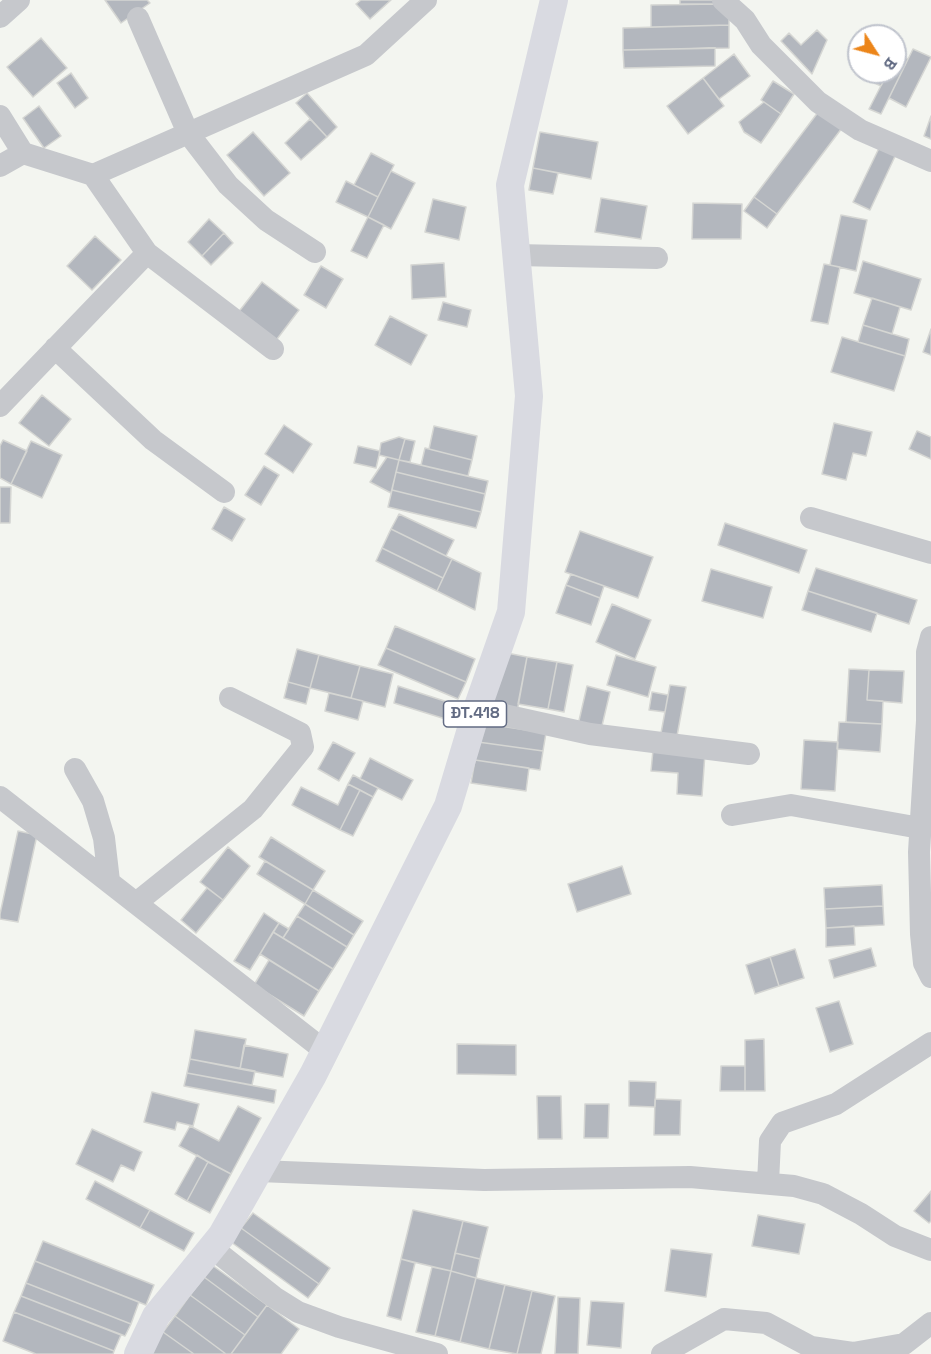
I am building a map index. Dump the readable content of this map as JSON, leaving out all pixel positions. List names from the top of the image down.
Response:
{
  "streets": {
    "main road": ["ĐT.418"]
  },
  "north": "bottom right"
}
